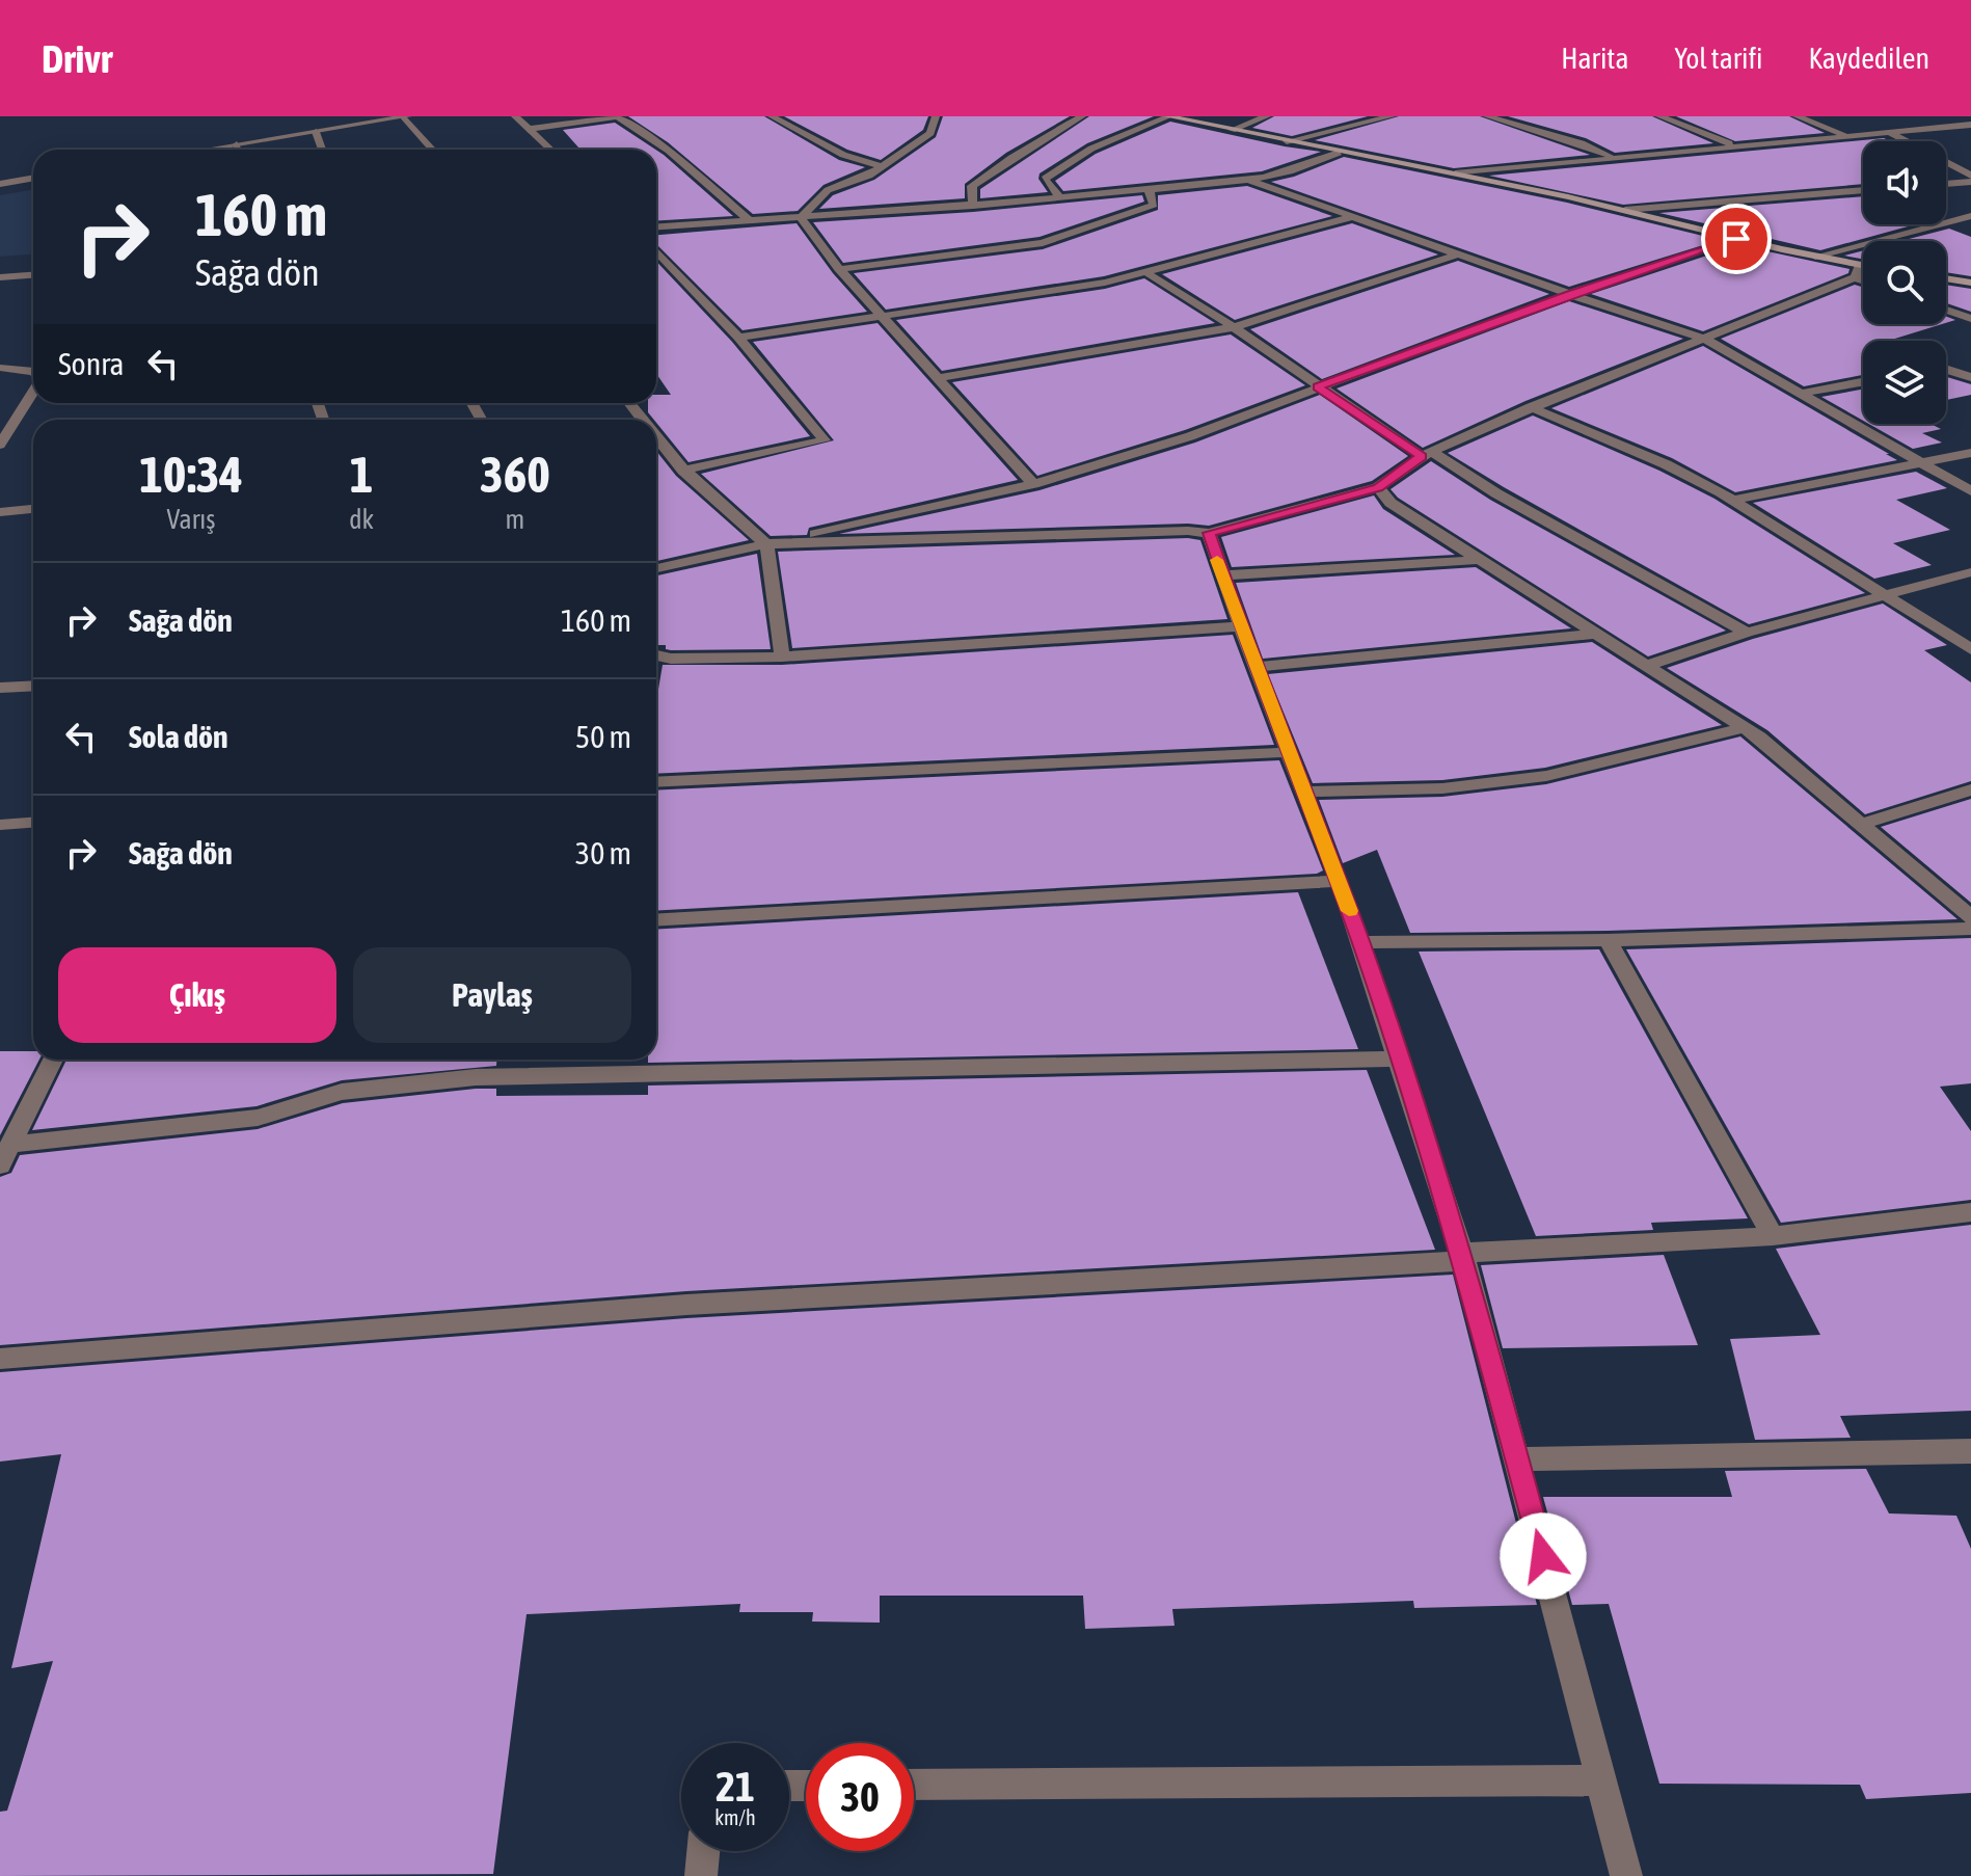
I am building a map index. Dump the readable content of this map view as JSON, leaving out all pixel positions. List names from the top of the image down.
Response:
{
  "page": {
    "header": "Drivr",
    "nav": ["Harita", "Yol tarifi", "Kaydedilen"],
    "turn": ["160 m", "Sağa dön"],
    "then": "Sonra",
    "eta": [
      "10:34",
      "Varış",
      "1",
      "dk",
      "360",
      "m"
    ],
    "list": [
      {
        "name": "Sağa dön",
        "value": "160 m"
      },
      {
        "name": "Sola dön",
        "value": "50 m"
      },
      {
        "name": "Sağa dön",
        "value": "30 m"
      }
    ],
    "buttons": ["Çıkış", "Paylaş"],
    "speed": "21 km/h",
    "limit": "30"
  }
}
